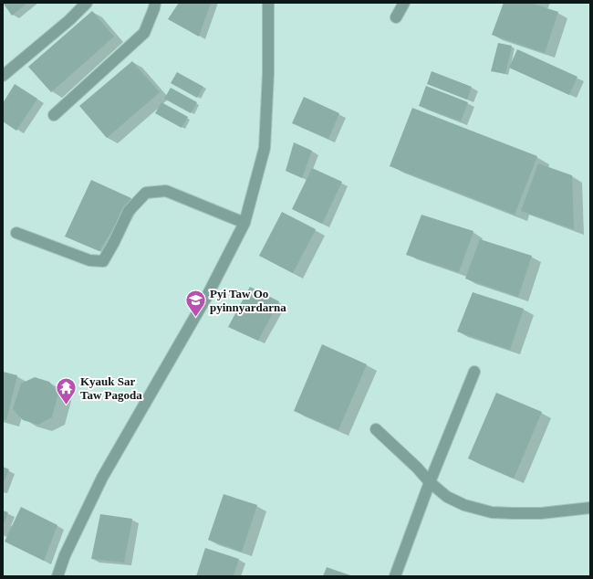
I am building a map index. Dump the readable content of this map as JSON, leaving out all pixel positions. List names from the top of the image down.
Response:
{
  "places": {
    "school or university": ["Pyi Taw Oo pyinnyardarna"],
    "temple": ["Kyauk Sar Taw Pagoda"]
  }
}
